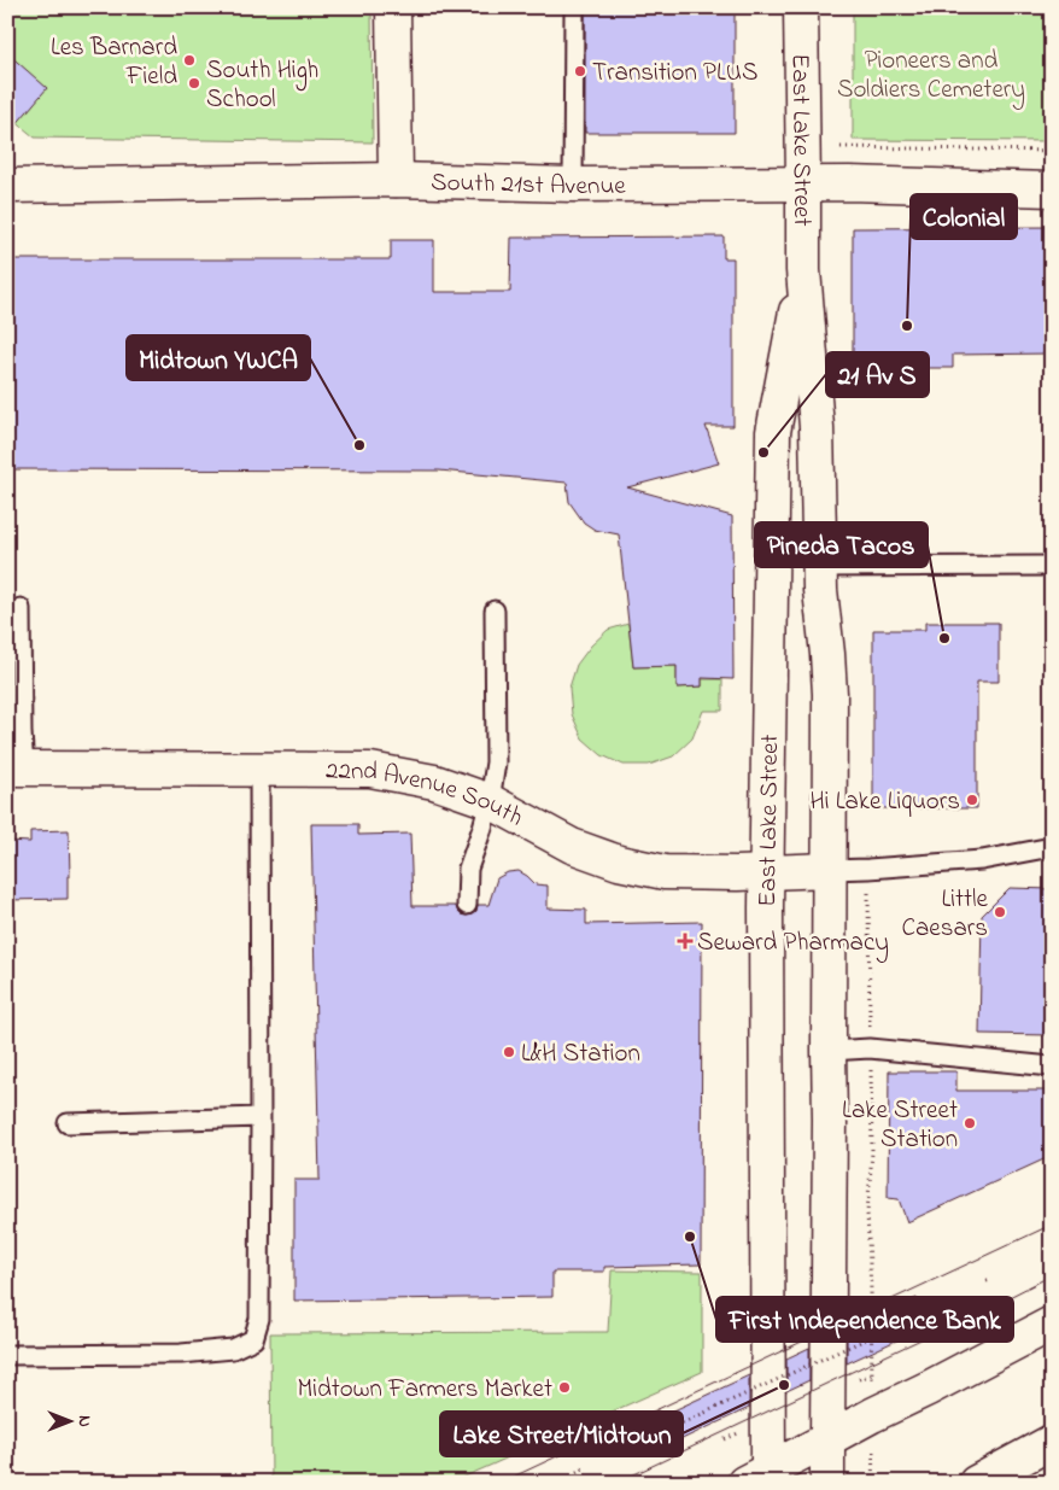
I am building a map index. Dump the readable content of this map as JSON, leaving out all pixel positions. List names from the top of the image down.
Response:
{
  "streets": {
    "main road": ["East Lake Street", "South 21st Avenue", "22nd Avenue South"]
  },
  "crossings": [
    ["East Lake Street", "South 21st Avenue"],
    ["East Lake Street", "22nd Avenue South"]
  ],
  "parks": ["Pioneers and Soldiers Cemetery"],
  "places": {
    "other": [
      "Les Barnard Field",
      "Transition PLUS",
      "South High School",
      "Colonial",
      "Midtown YWCA",
      "21 Av S",
      "Pineda Tacos",
      "Hi Lake Liquors",
      "Little Caesars",
      "L&H Station",
      "Lake Street Station",
      "First Independence Bank",
      "Lake Street/Midtown",
      "Midtown Farmers Market"
    ],
    "health": ["Seward Pharmacy"]
  },
  "north": "right"
}
